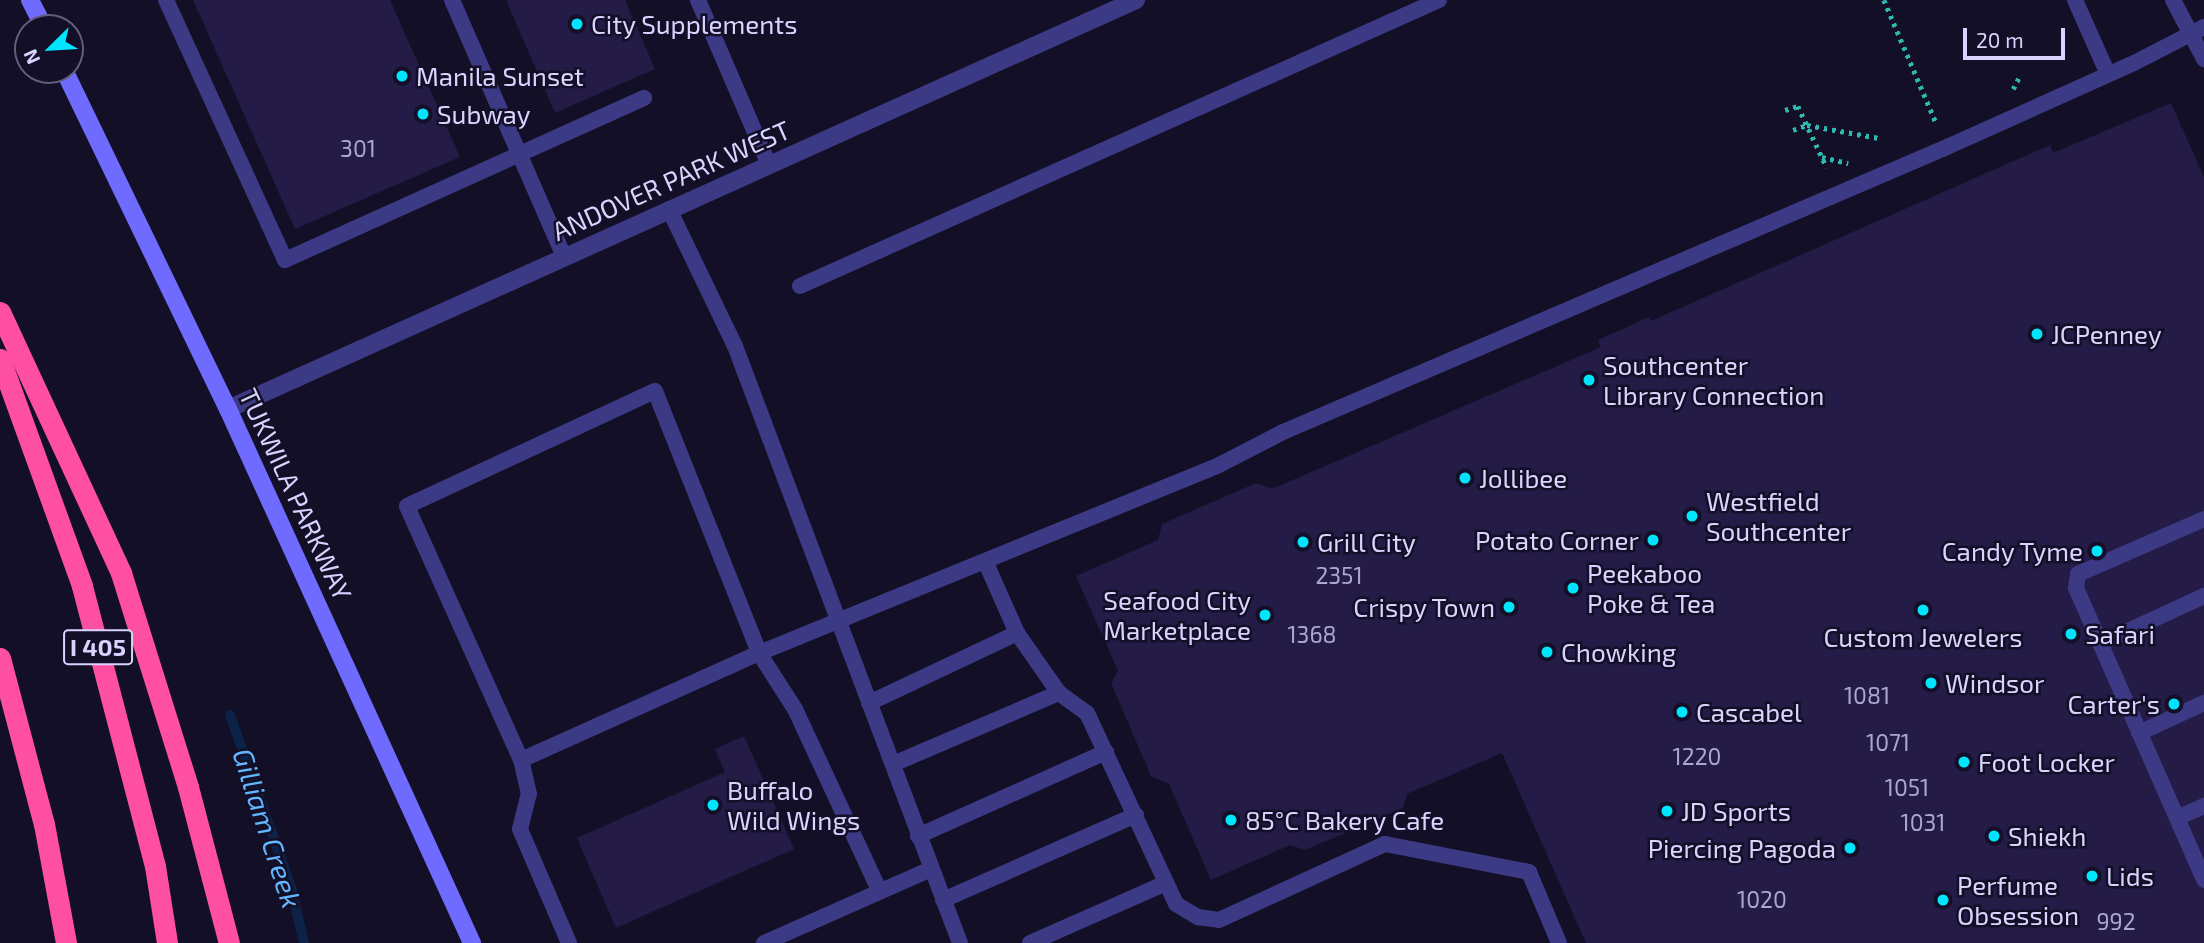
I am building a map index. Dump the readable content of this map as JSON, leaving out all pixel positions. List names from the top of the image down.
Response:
{
  "streets": {
    "highway": ["I 405"],
    "main road": ["TUKWILA PARKWAY"],
    "street": ["ANDOVER PARK WEST"]
  },
  "crossings": [
    ["ANDOVER PARK WEST", "TUKWILA PARKWAY"]
  ],
  "water": ["Gilliam Creek"],
  "places": [
    "City Supplements",
    "Manila Sunset",
    "Subway",
    "JCPenney",
    "Southcenter Library Connection",
    "Jollibee",
    "Westfield Southcenter",
    "Potato Corner",
    "Grill City",
    "Candy Tyme",
    "Peekaboo Poke & Tea",
    "Crispy Town",
    "Custom Jewelers",
    "Seafood City Marketplace",
    "Safari",
    "Chowking",
    "Windsor",
    "Carter's",
    "Cascabel",
    "Foot Locker",
    "Buffalo Wild Wings",
    "JD Sports",
    "85°C Bakery Cafe",
    "Shiekh",
    "Piercing Pagoda",
    "Lids",
    "Perfume Obsession"
  ],
  "house_numbers": [
    "301",
    "2351",
    "1368",
    "1081",
    "1071",
    "1220",
    "1051",
    "1031",
    "1020",
    "992"
  ],
  "scale_bar": "20 m",
  "north": "bottom left"
}
